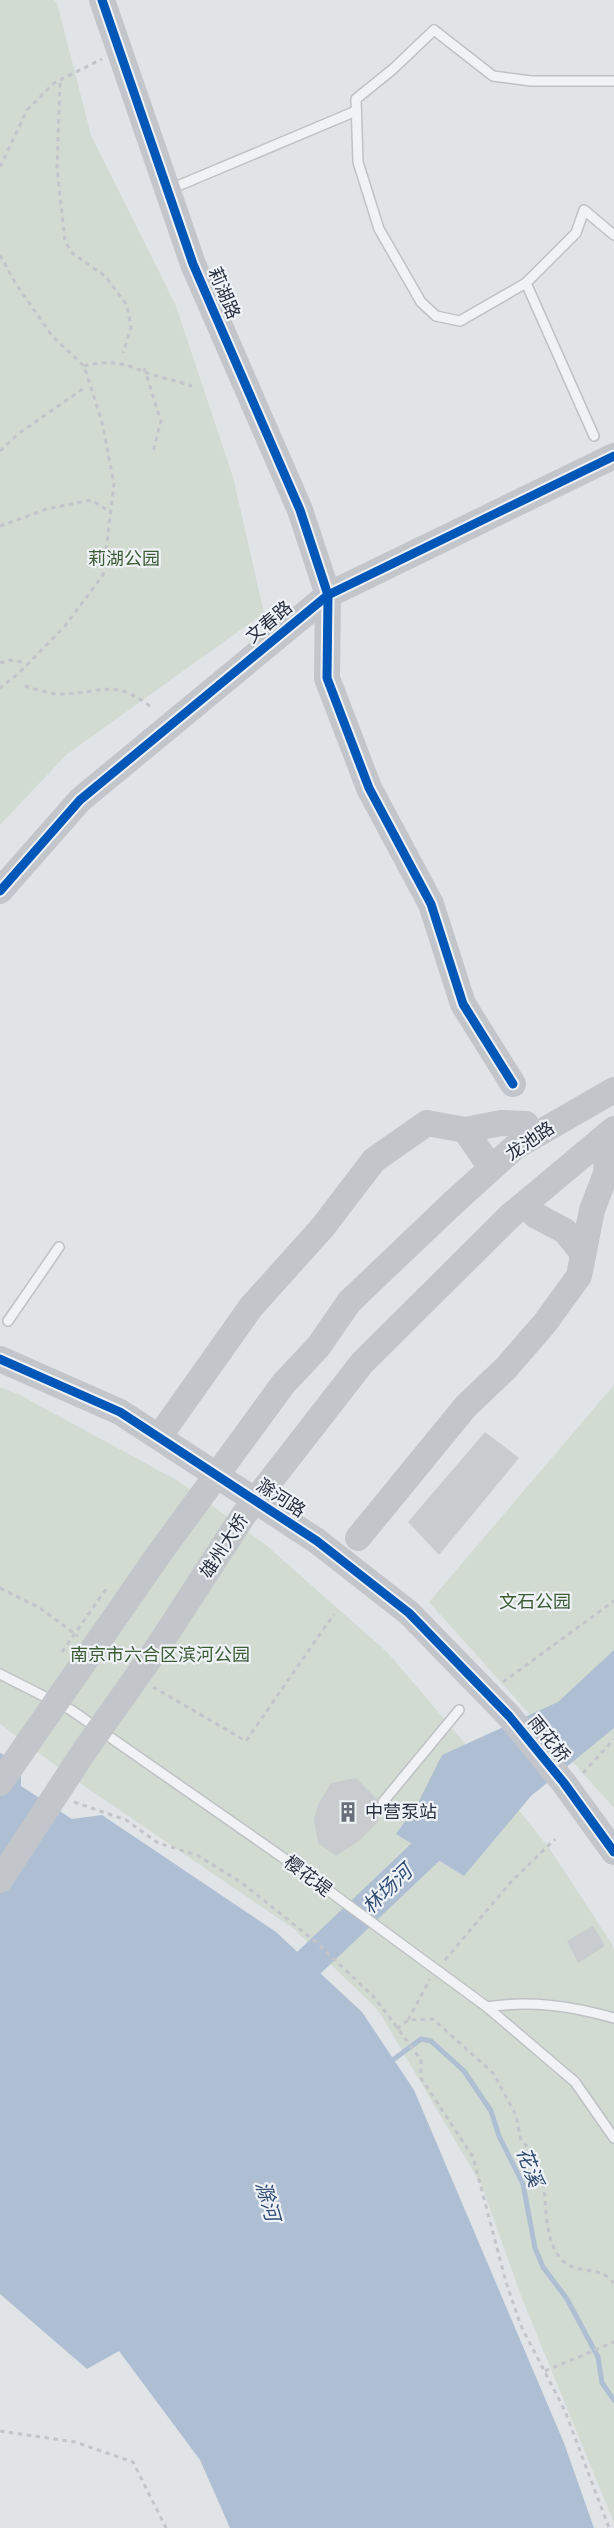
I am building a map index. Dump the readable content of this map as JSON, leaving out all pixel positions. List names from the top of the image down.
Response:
{
  "streets": {
    "street": [
      "莉湖路",
      "文春路",
      "龙池路",
      "滁河路",
      "雄州大桥",
      "雨花桥"
    ],
    "lane": ["樱花堤"]
  },
  "crossings": [
    ["莉湖路", "文春路"],
    ["滁河路", "雨花桥"]
  ],
  "water": ["林场河", "花溪", "滁河"],
  "parks": ["莉湖公园", "文石公园", "南京市六合区滨河公园"],
  "places": {
    "building": ["中营泵站"]
  }
}
